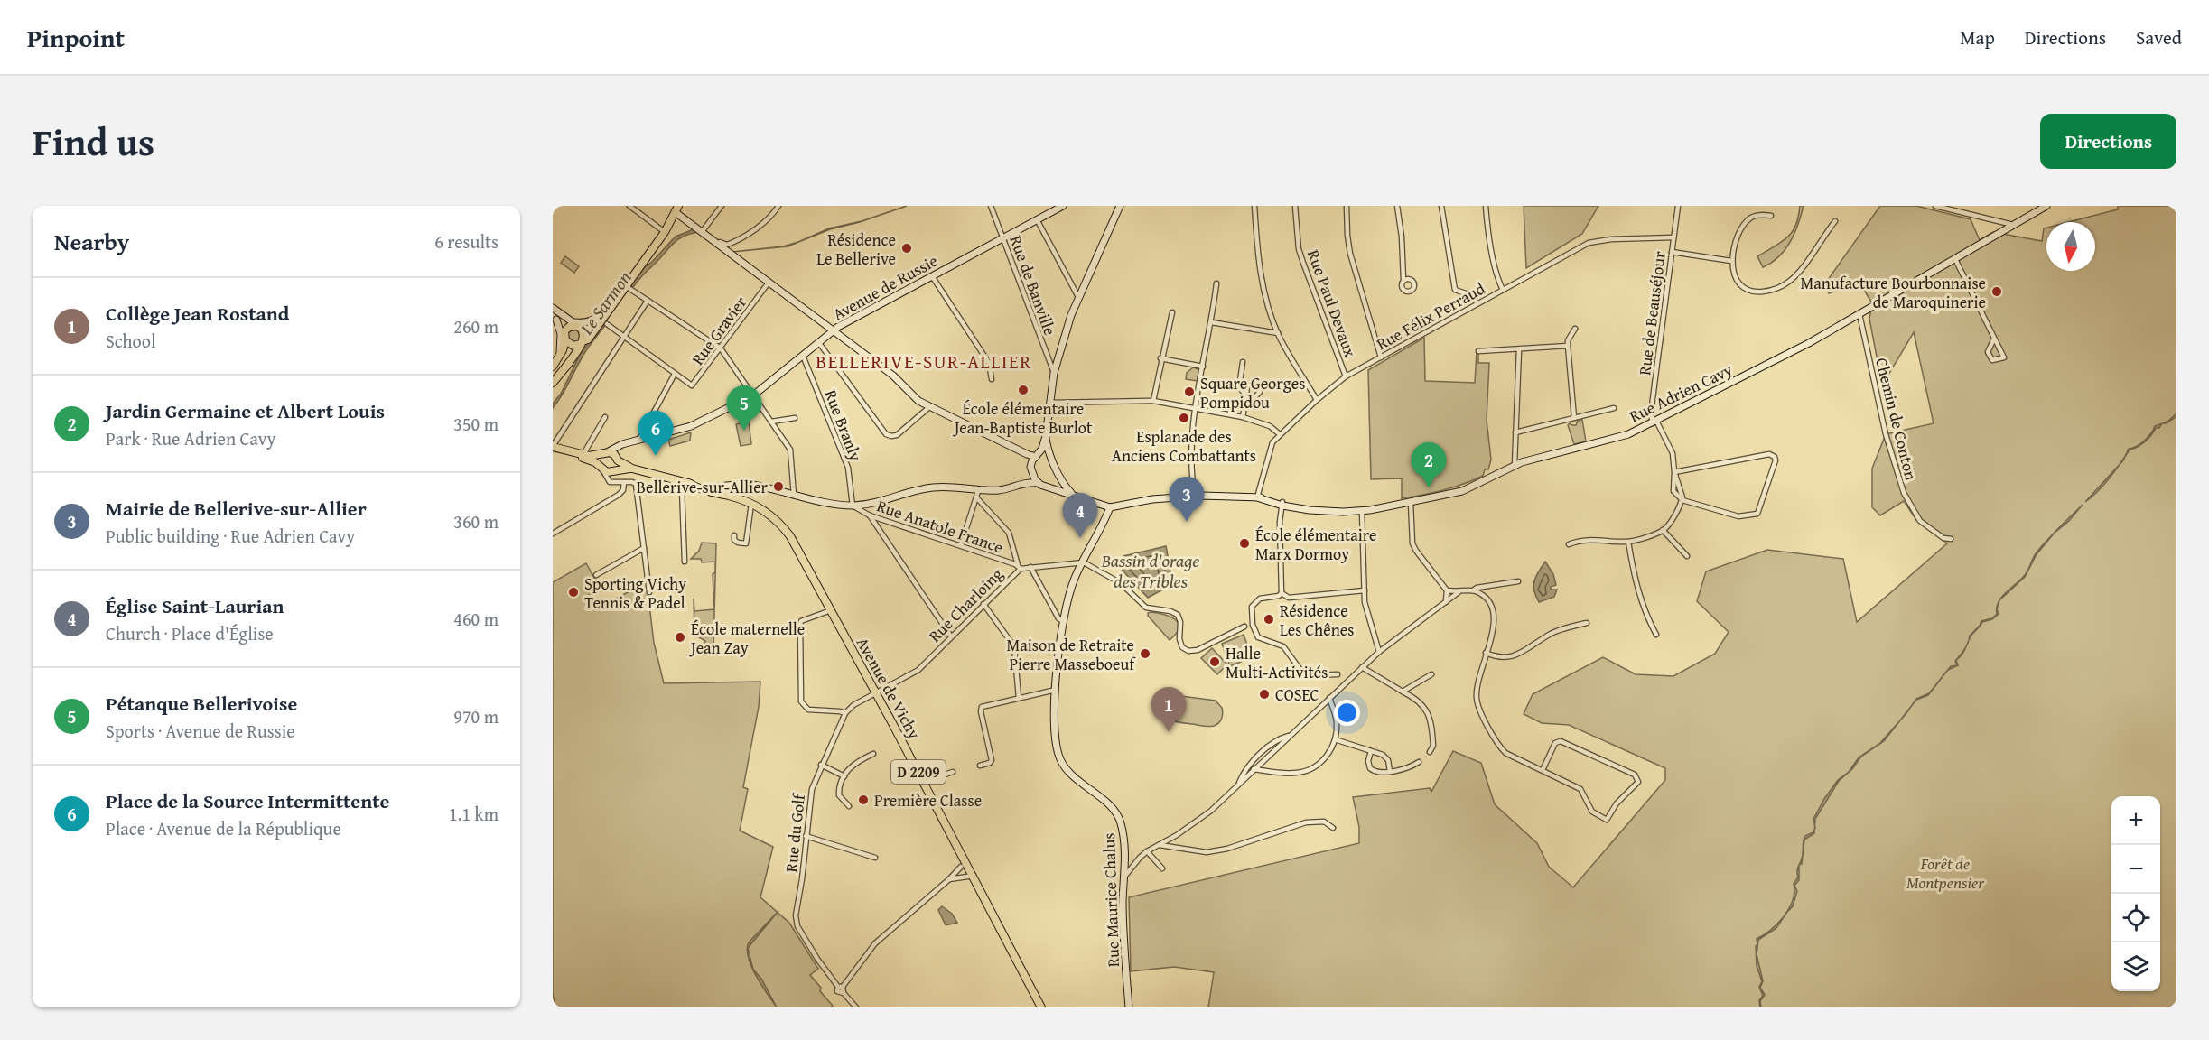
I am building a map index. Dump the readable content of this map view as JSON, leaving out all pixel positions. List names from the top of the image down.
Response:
{
  "streets": {
    "main road": ["Avenue de Vichy", "D 2209"],
    "street": [
      "Rue de Banville",
      "Avenue de Russie",
      "Rue Paul Devaux",
      "Rue de Beauséjour",
      "Rue Félix Perraud",
      "Rue Gravier",
      "Rue Adrien Cavy",
      "Chemin de Conton",
      "Rue Branly",
      "Rue Anatole France",
      "Rue Charloing",
      "Rue du Golf",
      "Rue Maurice Chalus"
    ]
  },
  "crossings": [
    ["Rue de Banville", "Avenue de Russie"],
    ["Avenue de Russie", "Rue Branly"],
    ["Avenue de Russie", "D 2209"],
    ["Rue Paul Devaux", "Rue Félix Perraud"],
    ["Rue de Beauséjour", "Rue Félix Perraud"],
    ["Rue de Beauséjour", "Rue Adrien Cavy"],
    ["Rue Félix Perraud", "Rue Adrien Cavy"],
    ["Rue Adrien Cavy", "Chemin de Conton"],
    ["Rue Adrien Cavy", "Rue Maurice Chalus"],
    ["Rue Branly", "Rue Anatole France"],
    ["Rue Anatole France", "Rue Charloing"],
    ["Rue Charloing", "Avenue de Vichy"],
    ["Rue Charloing", "Rue du Golf"],
    ["Rue Charloing", "Rue Maurice Chalus"],
    ["Avenue de Vichy", "D 2209"],
    ["Avenue de Vichy", "Rue du Golf"]
  ],
  "districts": ["BELLERIVE-SUR-ALLIER"],
  "water": ["Le Sarmon", "Bassin d'orage des Tribles"],
  "parks": ["Forêt de Montpensier"],
  "places": [
    "Résidence Le Bellerive",
    "Manufacture Bourbonnaise de Maroquinerie",
    "École élémentaire Jean-Baptiste Burlot",
    "Square Georges Pompidou",
    "Esplanade des Anciens Combattants",
    "Bellerive-sur-Allier",
    "École élémentaire Marx Dormoy",
    "Sporting Vichy Tennis & Padel",
    "Résidence Les Chênes",
    "École maternelle Jean Zay",
    "Maison de Retraite Pierre Masseboeuf",
    "Halle Multi-Activités",
    "COSEC",
    "Première Classe"
  ],
  "north": "bottom",
  "page": {
    "header": "Pinpoint",
    "nav": ["Map", "Directions", "Saved"],
    "title": "Find us",
    "buttons": "Directions",
    "heading": ["Nearby", "6 results"],
    "list": [
      {
        "mark": "1",
        "name": "Collège Jean Rostand",
        "note": "School",
        "value": "260 m"
      },
      {
        "mark": "2",
        "name": "Jardin Germaine et Albert Louis",
        "note": "Park · Rue Adrien Cavy",
        "value": "350 m"
      },
      {
        "mark": "3",
        "name": "Mairie de Bellerive-sur-Allier",
        "note": "Public building · Rue Adrien Cavy",
        "value": "360 m"
      },
      {
        "mark": "4",
        "name": "Église Saint-Laurian",
        "note": "Church · Place d'Église",
        "value": "460 m"
      },
      {
        "mark": "5",
        "name": "Pétanque Bellerivoise",
        "note": "Sports · Avenue de Russie",
        "value": "970 m"
      },
      {
        "mark": "6",
        "name": "Place de la Source Intermittente",
        "note": "Place · Avenue de la République",
        "value": "1.1 km"
      }
    ],
    "pins": [
      "5",
      "6",
      "2",
      "3",
      "4",
      "1"
    ],
    "map_buttons": ["+", "−"]
  }
}
